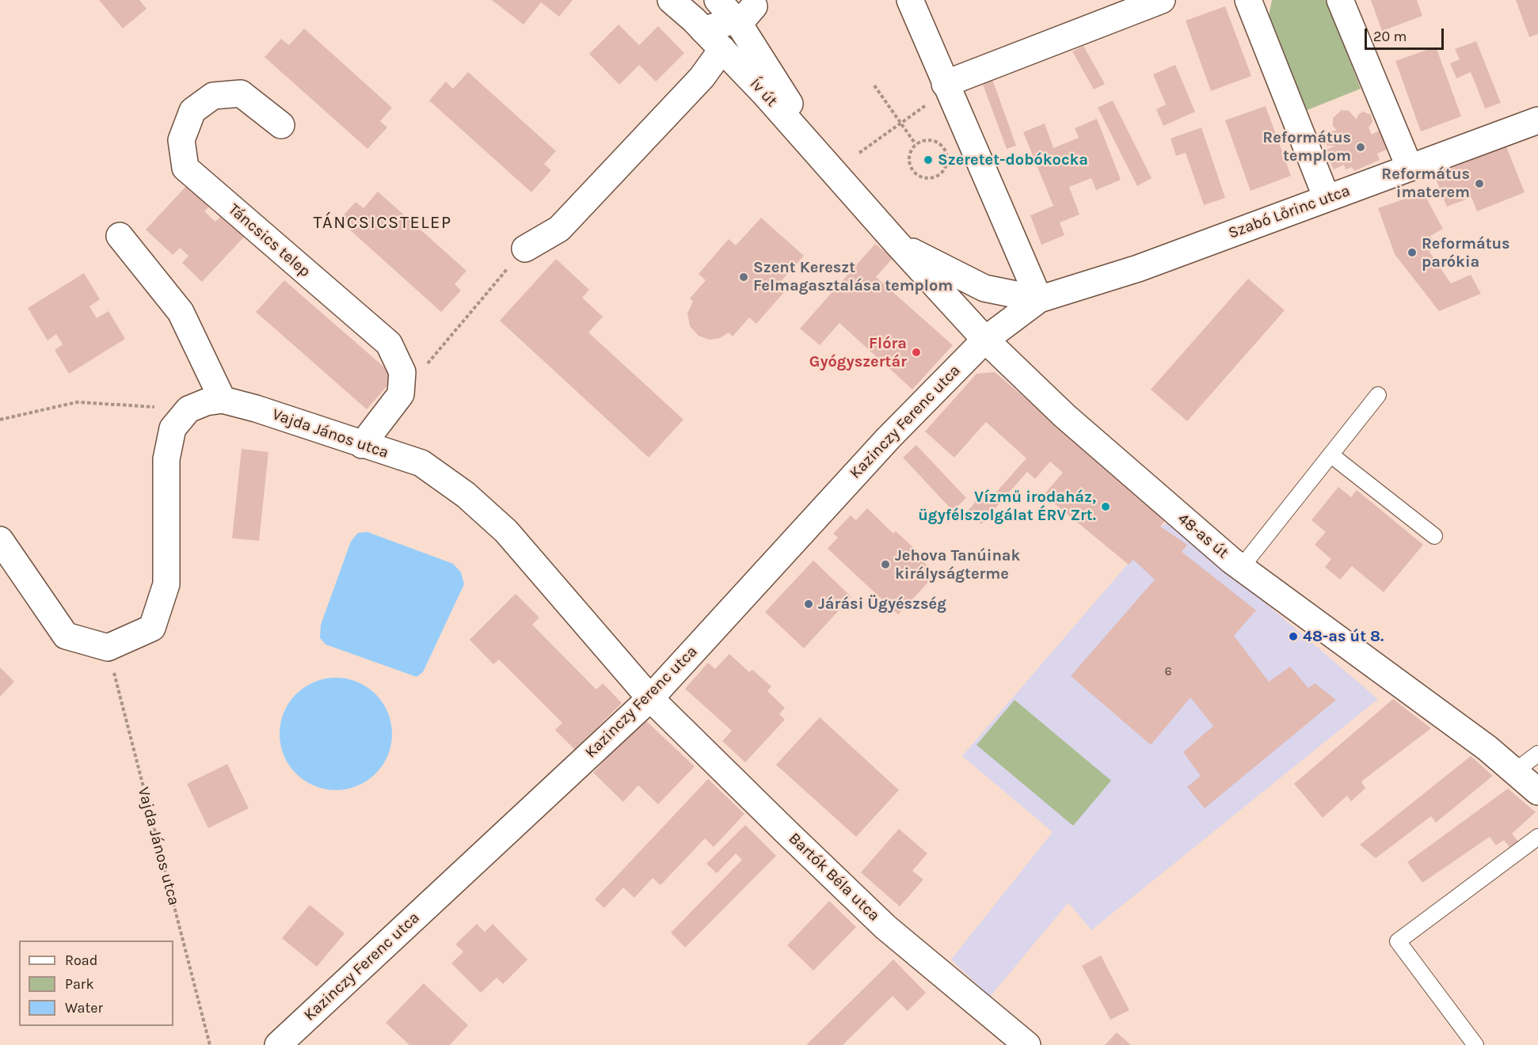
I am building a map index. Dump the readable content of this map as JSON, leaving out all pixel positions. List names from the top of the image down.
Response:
{
  "streets": {
    "street": [
      "Ív út",
      "Szabó Lőrinc utca",
      "Táncsics telep",
      "Kazinczy Ferenc utca",
      "Vajda János utca",
      "48-as út",
      "Bartók Béla utca"
    ]
  },
  "crossings": [
    ["Ív út", "Szabó Lőrinc utca"],
    ["Ív út", "48-as út"],
    ["Szabó Lőrinc utca", "Kazinczy Ferenc utca"],
    ["Szabó Lőrinc utca", "48-as út"],
    ["Kazinczy Ferenc utca", "Vajda János utca"],
    ["Kazinczy Ferenc utca", "48-as út"],
    ["Kazinczy Ferenc utca", "Bartók Béla utca"],
    ["Vajda János utca", "Bartók Béla utca"]
  ],
  "districts": ["TÁNCSICSTELEP"],
  "places": [
    "Református templom",
    "Szeretet-dobókocka",
    "Református imaterem",
    "Református parókia",
    "Szent Kereszt Felmagasztalása templom",
    "Flóra Gyógyszertár",
    "Vízmű irodaház, ügyfélszolgálat ÉRV Zrt.",
    "Jehova Tanúinak királyságterme",
    "Járási Ügyészség",
    "48-as út 8."
  ],
  "house_numbers": ["6"],
  "legend": ["Road", "Park", "Water"],
  "scale_bar": "20 m"
}
